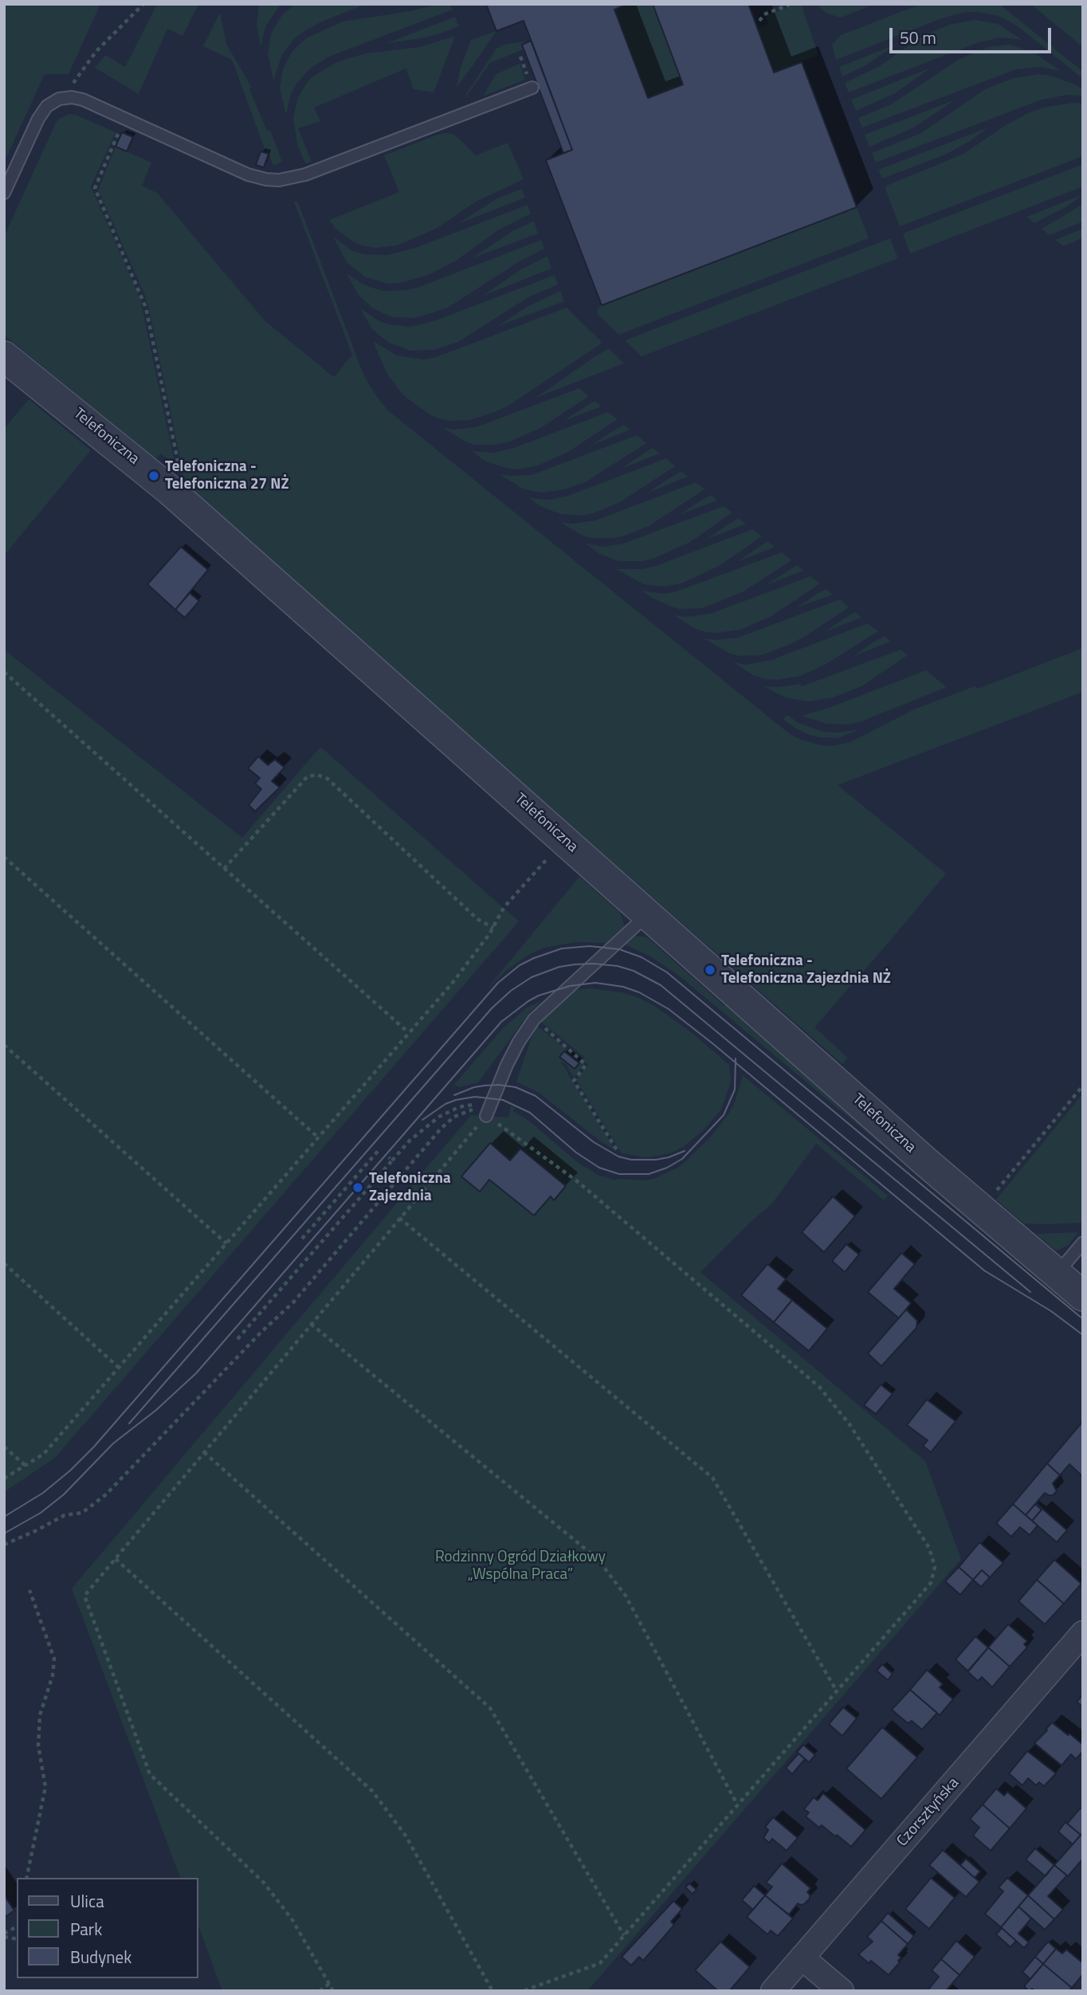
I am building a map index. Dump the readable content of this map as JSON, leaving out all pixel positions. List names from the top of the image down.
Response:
{
  "streets": {
    "street": ["Telefoniczna", "Czorsztyńska"]
  },
  "parks": ["Rodzinny Ogród Działkowy „Wspólna Praca”"],
  "places": ["Telefoniczna - Telefoniczna 27 NŻ", "Telefoniczna - Telefoniczna Zajezdnia NŻ", "Telefoniczna Zajezdnia"],
  "legend": ["Ulica", "Park", "Budynek"],
  "scale_bar": "50 m"
}
